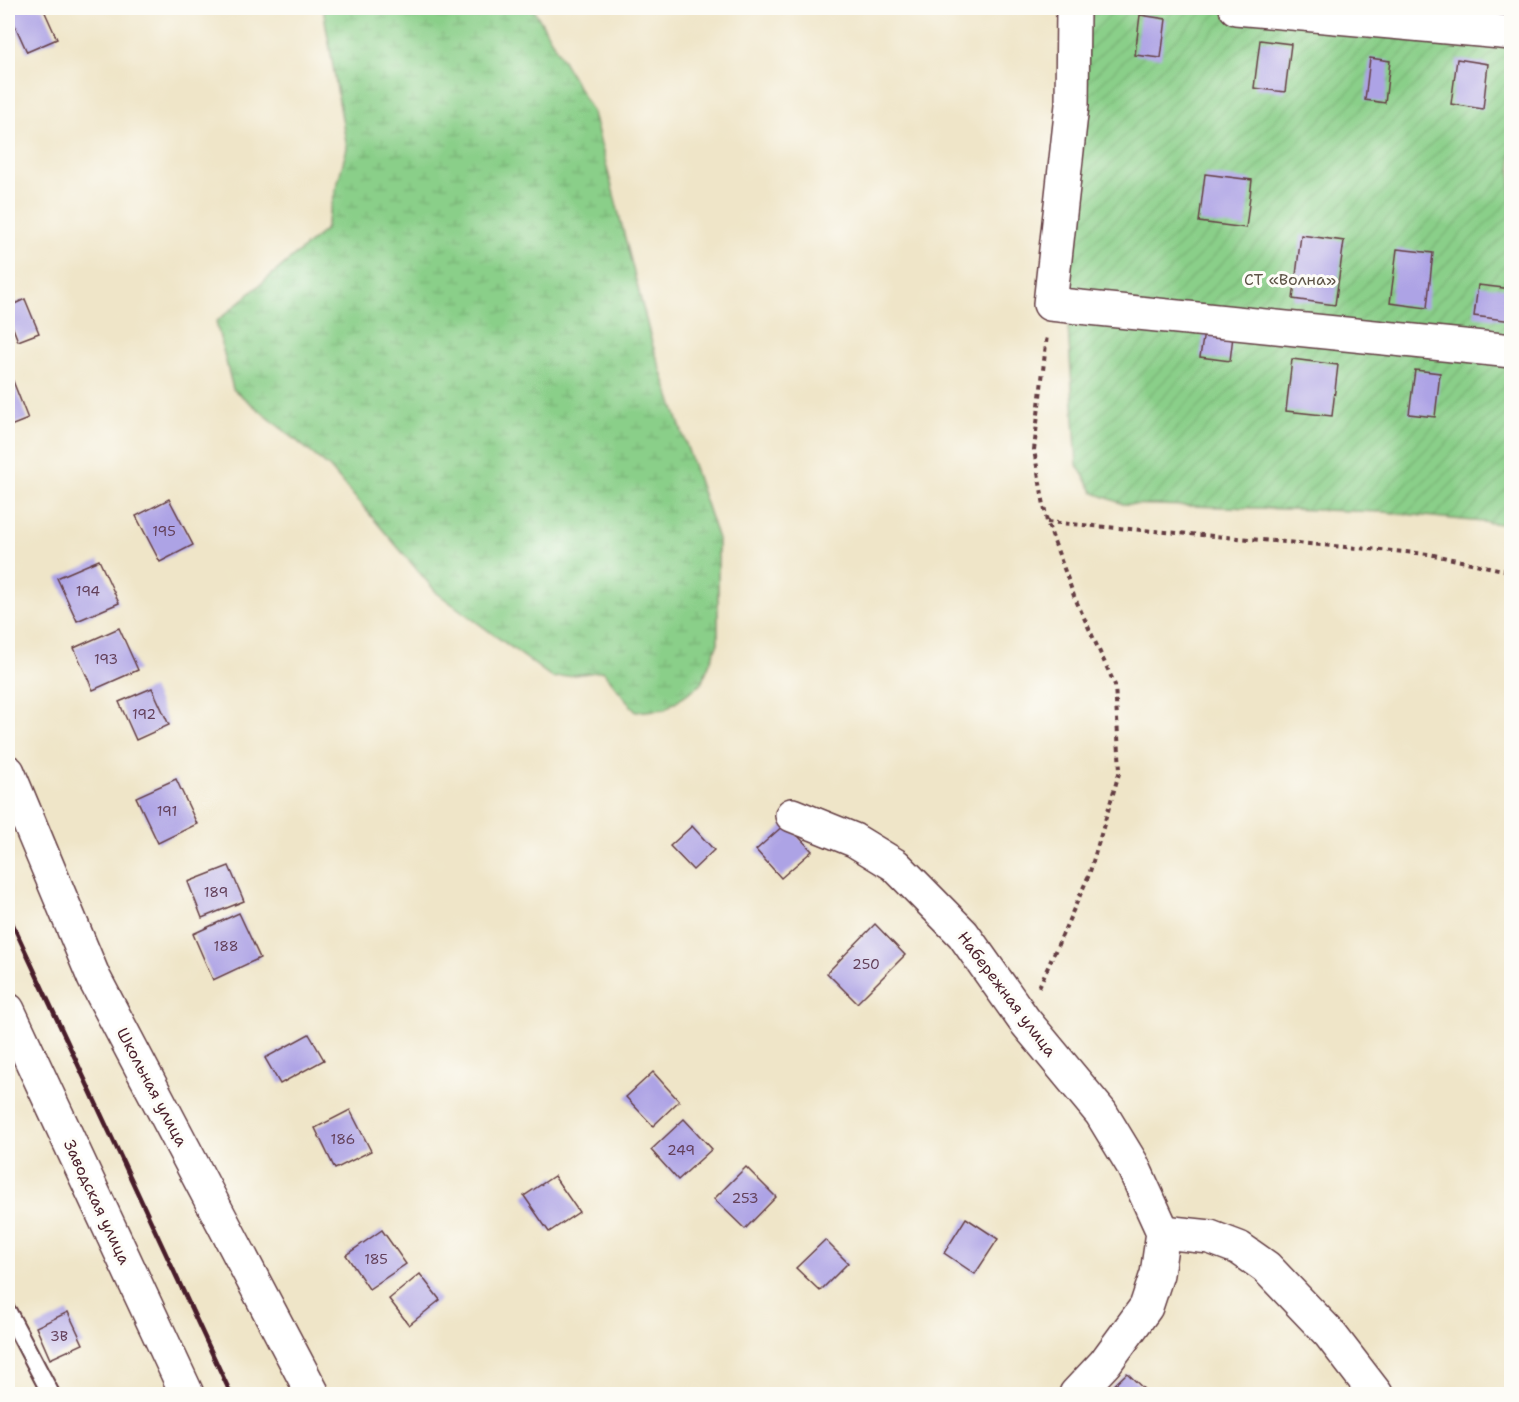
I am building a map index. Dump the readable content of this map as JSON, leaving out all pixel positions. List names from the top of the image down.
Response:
{
  "streets": {
    "street": ["Набережная улица", "Школьная улица", "Заводская улица"]
  },
  "parks": ["СТ «Волна»"],
  "house_numbers": [
    "195",
    "194",
    "193",
    "192",
    "191",
    "189",
    "188",
    "250",
    "186",
    "249",
    "253",
    "185",
    "3В"
  ]
}
